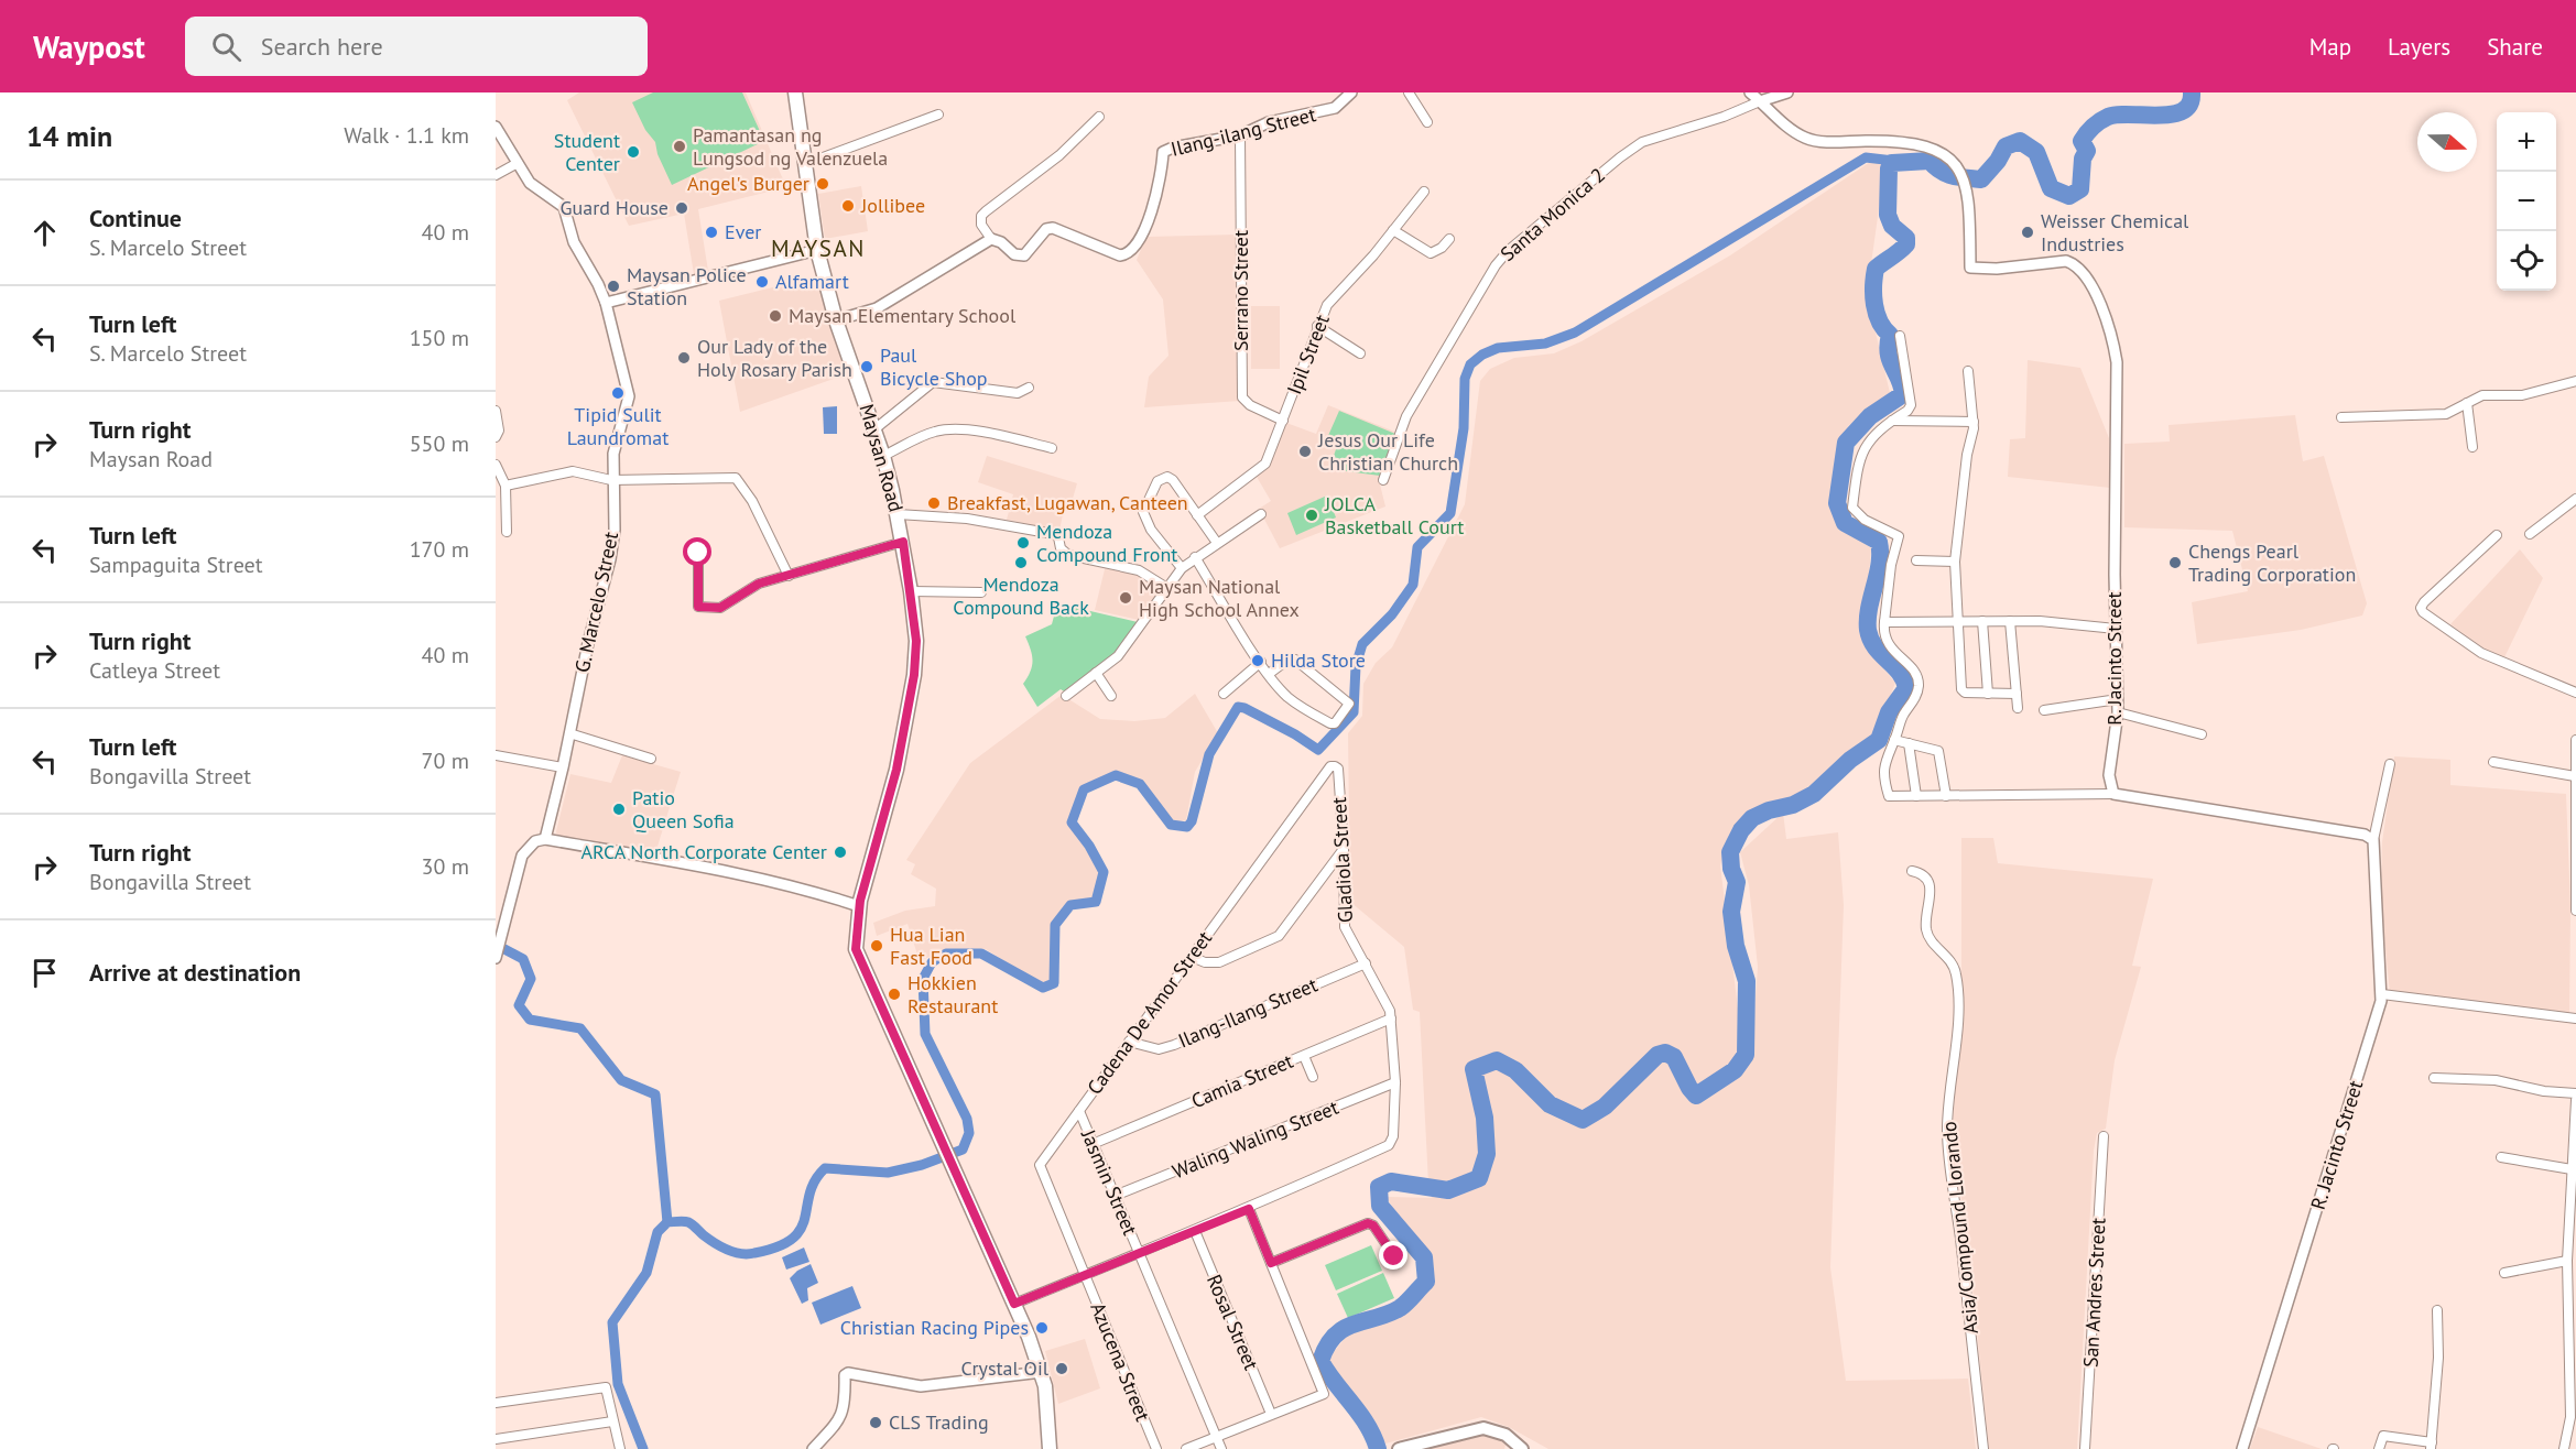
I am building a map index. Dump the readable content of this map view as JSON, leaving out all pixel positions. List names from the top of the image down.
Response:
{
  "streets": {
    "main road": ["Maysan Road"],
    "street": [
      "Ilang-ilang Street",
      "Santa Monica 2",
      "Serrano Street",
      "Ipil Street",
      "G. Marcelo Street",
      "R. Jacinto Street",
      "Gladiola Street",
      "Cadena De Amor Street",
      "Ilang-Ilang Street",
      "Camia Street",
      "Waling Waling Street",
      "Jasmin Street",
      "Asia/Compound Llorando",
      "San Andres Street",
      "Rosal Street",
      "Azucena Street"
    ]
  },
  "crossings": [
    ["Ilang-ilang Street", "Serrano Street"],
    ["Santa Monica 2", "R. Jacinto Street"],
    ["Serrano Street", "Ipil Street"],
    ["Gladiola Street", "Cadena De Amor Street"],
    ["Gladiola Street", "Ilang-Ilang Street"],
    ["Gladiola Street", "Camia Street"],
    ["Gladiola Street", "Waling Waling Street"],
    ["Cadena De Amor Street", "Ilang-Ilang Street"],
    ["Cadena De Amor Street", "Jasmin Street"],
    ["Cadena De Amor Street", "Azucena Street"],
    ["Camia Street", "Jasmin Street"],
    ["Waling Waling Street", "Jasmin Street"]
  ],
  "districts": ["MAYSAN"],
  "places": [
    "Pamantasan ng Lungsod ng Valenzuela",
    "Student Center",
    "Angel's Burger",
    "Jollibee",
    "Guard House",
    "Ever",
    "Weisser Chemical Industries",
    "Alfamart",
    "Maysan Police Station",
    "Maysan Elementary School",
    "Our Lady of the Holy Rosary Parish",
    "Paul Bicycle Shop",
    "Tipid Sulit Laundromat",
    "Jesus Our Life Christian Church",
    "Breakfast, Lugawan, Canteen",
    "JOLCA Basketball Court",
    "Mendoza Compound Front",
    "Mendoza Compound Back",
    "Chengs Pearl Trading Corporation",
    "Maysan National High School Annex",
    "Hilda Store",
    "Patio Queen Sofia",
    "ARCA North Corporate Center",
    "Hua Lian Fast Food",
    "Hokkien Restaurant",
    "Christian Racing Pipes",
    "Crystal Oil",
    "CLS Trading"
  ],
  "north": "right",
  "page": {
    "header": "Waypost",
    "search": "Search here",
    "nav": ["Map", "Layers", "Share"],
    "heading": ["14 min", "Walk · 1.1 km"],
    "map_buttons": ["+", "−"],
    "list": [
      ["Continue", "S. Marcelo Street", "40 m"],
      ["Turn left", "S. Marcelo Street", "150 m"],
      ["Turn right", "Maysan Road", "550 m"],
      ["Turn left", "Sampaguita Street", "170 m"],
      ["Turn right", "Catleya Street", "40 m"],
      ["Turn left", "Bongavilla Street", "70 m"],
      ["Turn right", "Bongavilla Street", "30 m"],
      "Arrive at destination"
    ]
  }
}
